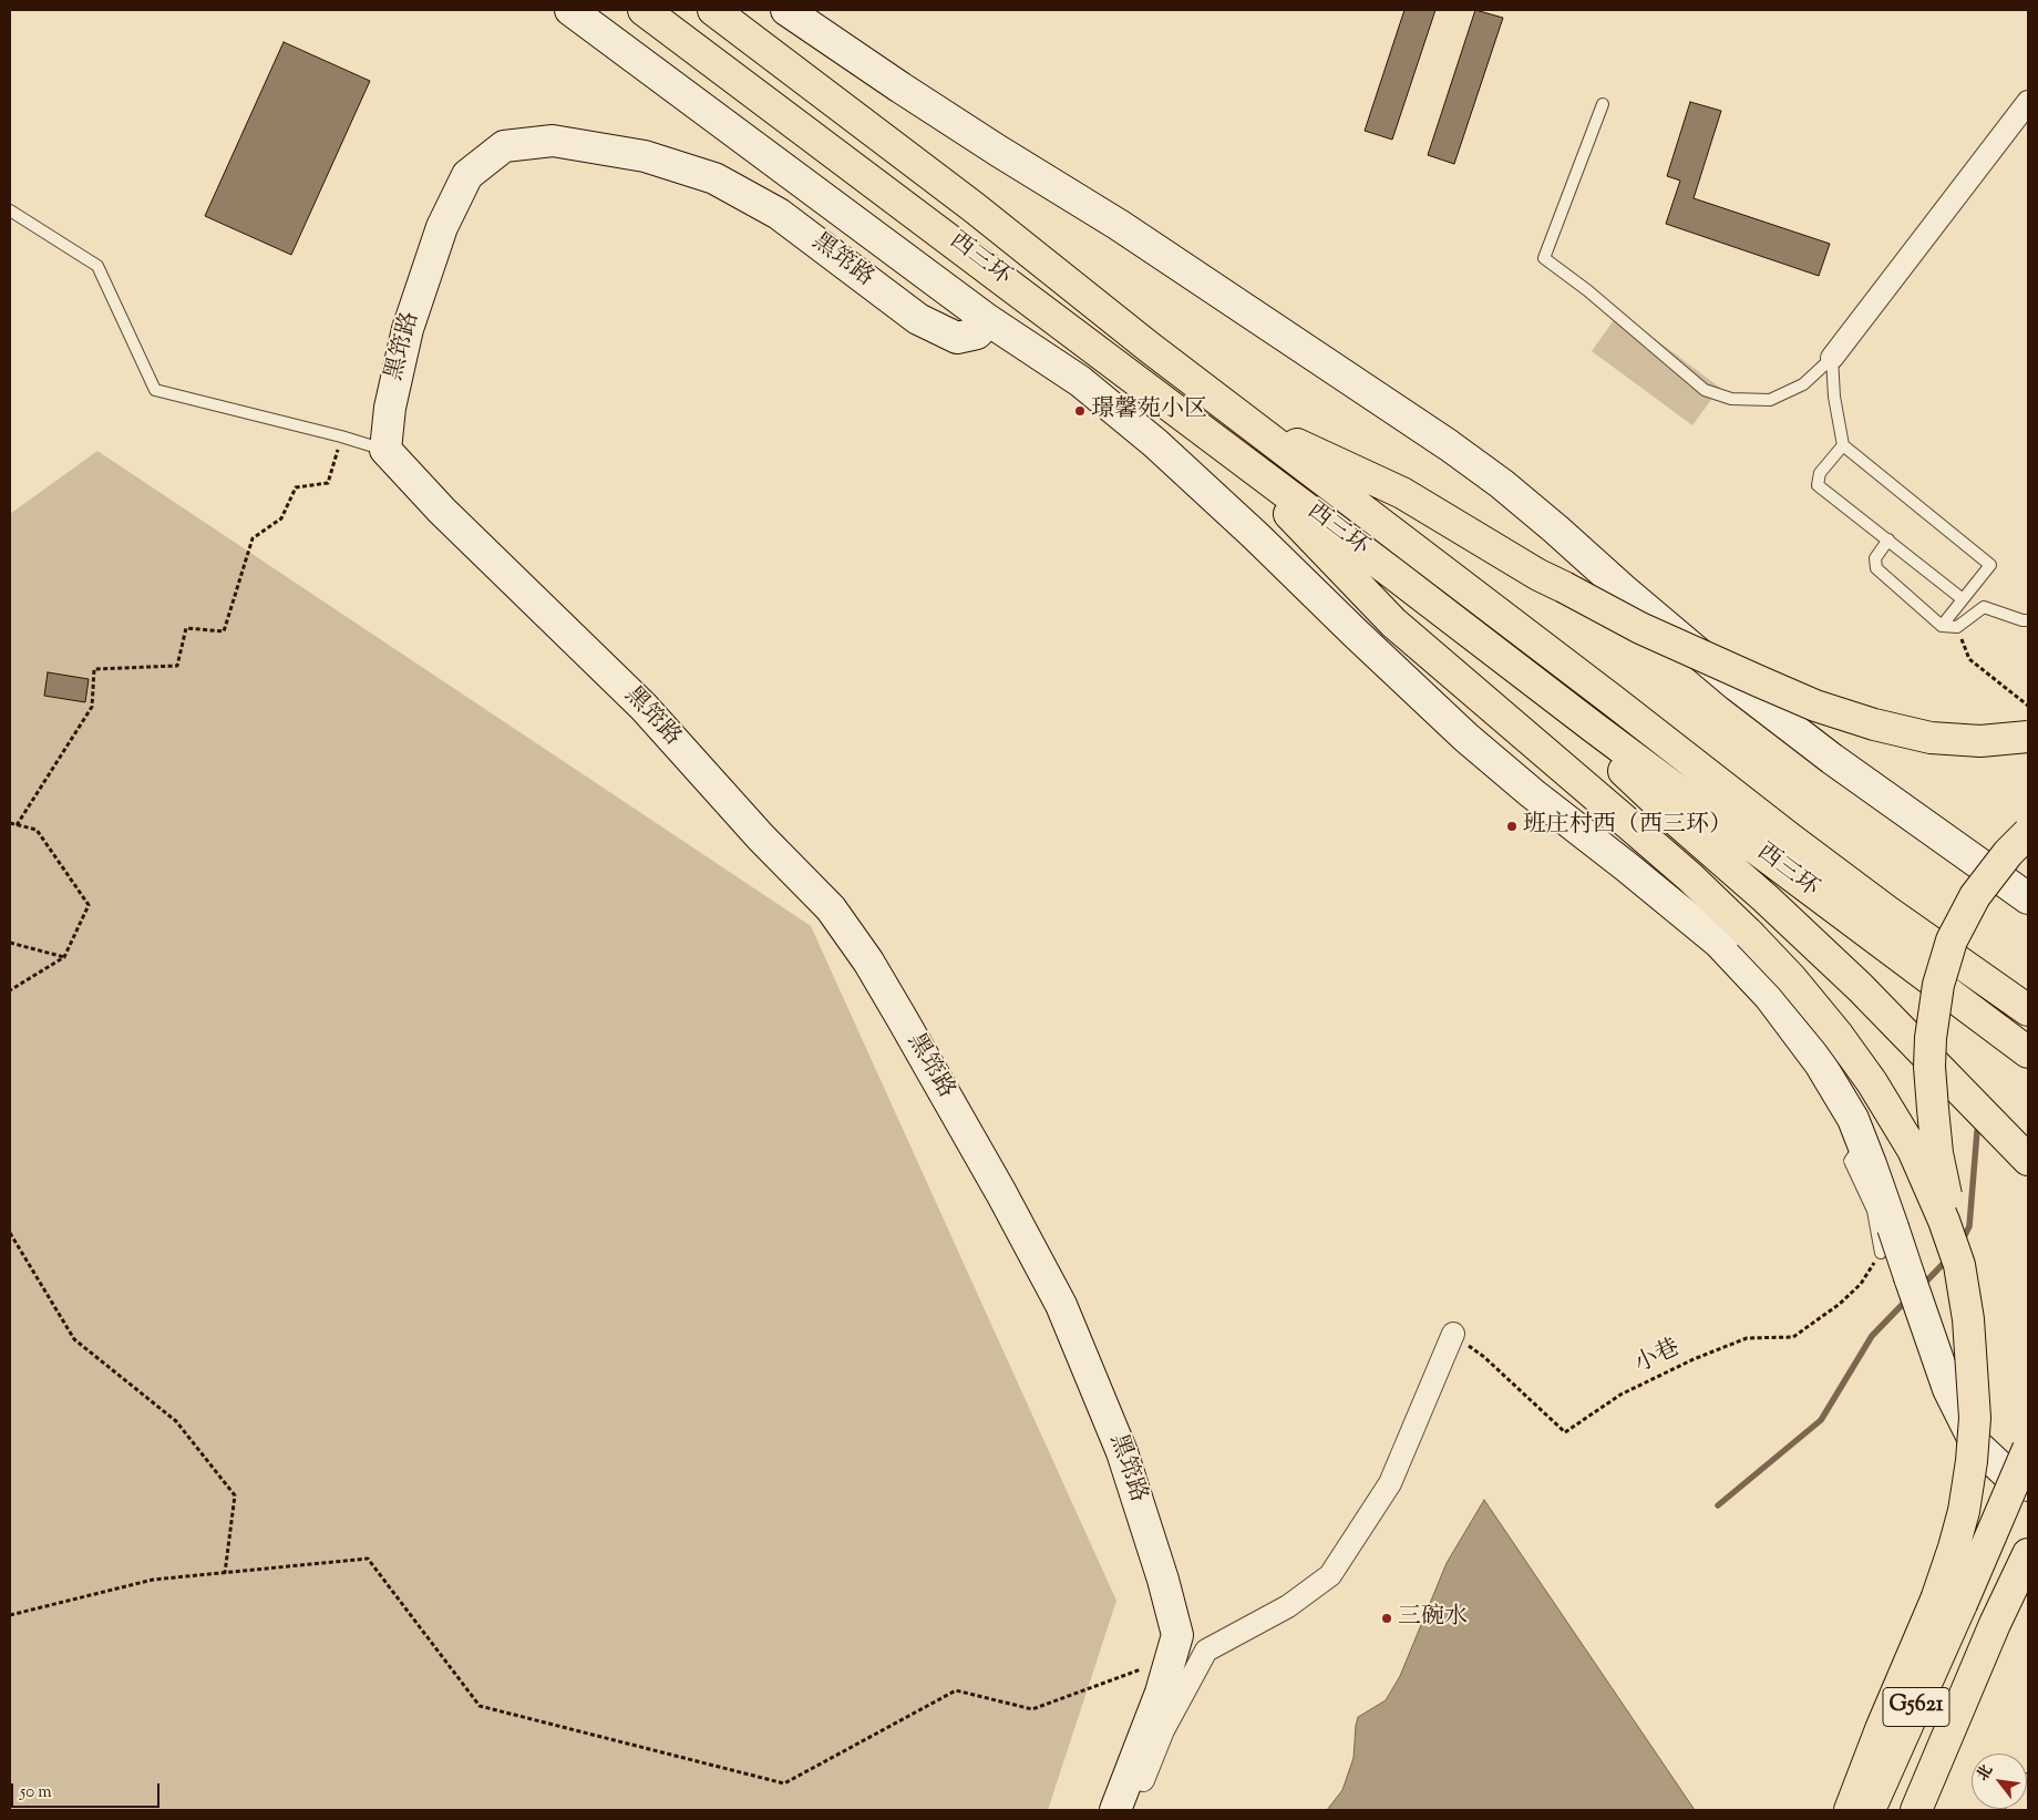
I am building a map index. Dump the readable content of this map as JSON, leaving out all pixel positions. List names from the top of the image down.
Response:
{
  "streets": {
    "highway": ["西三环", "G5621"],
    "main road": ["黑筇路"],
    "path": ["小巷"]
  },
  "places": ["璟馨苑小区", "班庄村西（西三环）", "三碗水"],
  "scale_bar": "50 m",
  "north": "top left"
}
